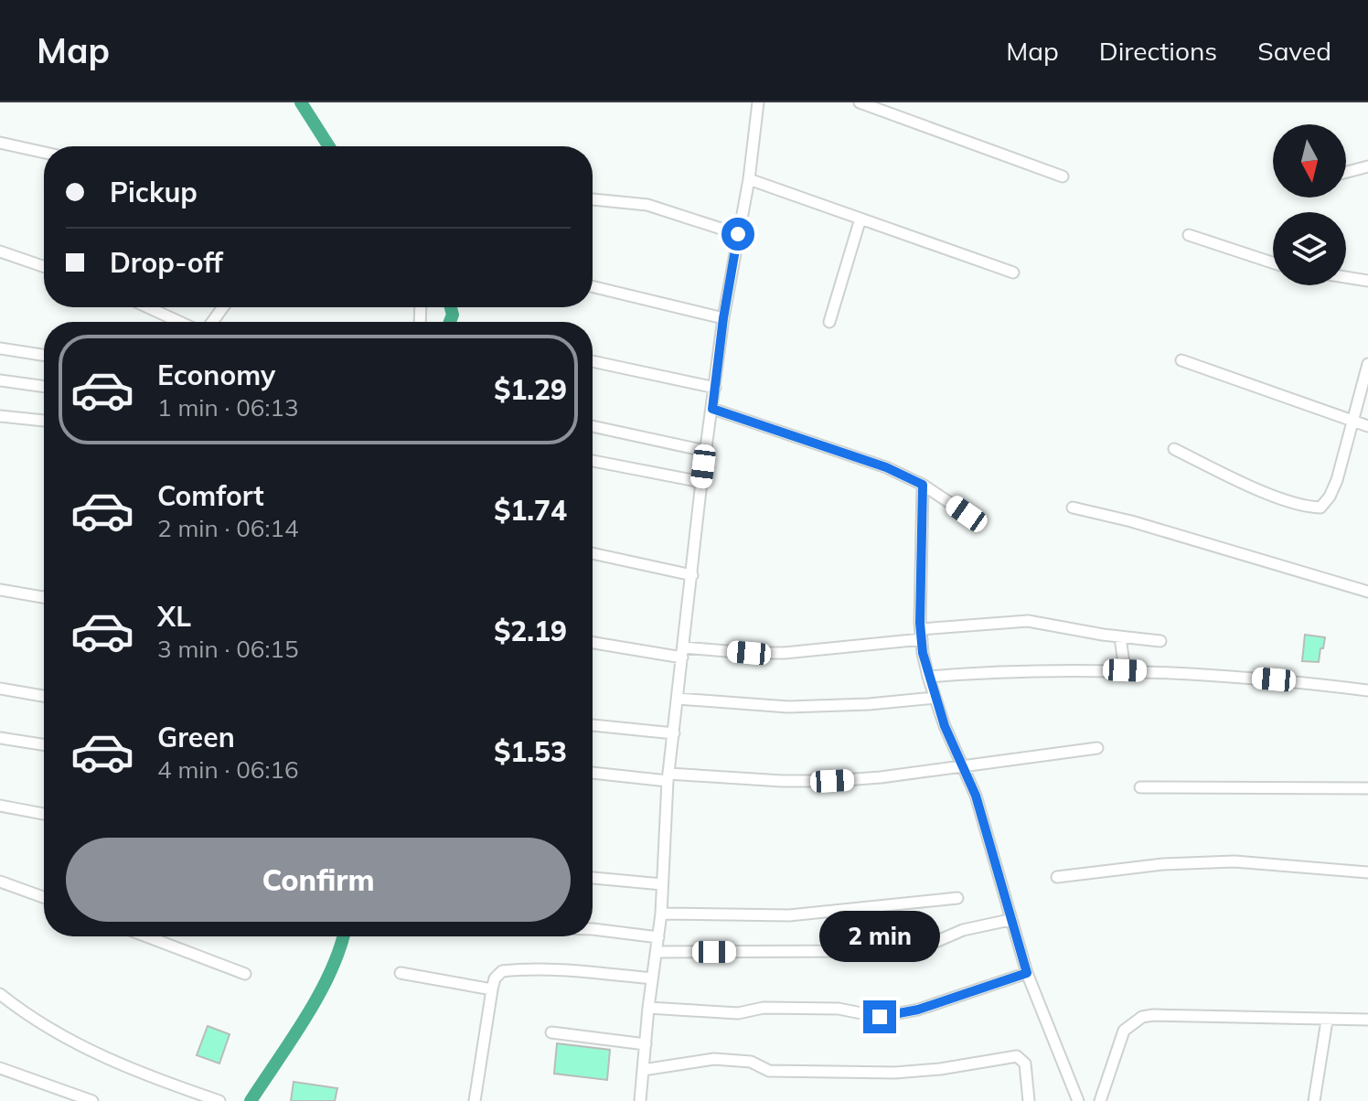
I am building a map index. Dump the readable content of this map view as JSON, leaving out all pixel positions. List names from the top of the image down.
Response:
{
  "north": "bottom",
  "page": {
    "header": "Map",
    "nav": ["Map", "Directions", "Saved"],
    "banner": ["Pickup", "Drop-off"],
    "list": [
      {
        "name": "Economy",
        "note": "1 min · 06:13",
        "value": "$1.29"
      },
      {
        "name": "Comfort",
        "note": "2 min · 06:14",
        "value": "$1.74"
      },
      {
        "name": "XL",
        "note": "3 min · 06:15",
        "value": "$2.19"
      },
      {
        "name": "Green",
        "note": "4 min · 06:16",
        "value": "$1.53"
      }
    ],
    "buttons": "Confirm",
    "bubble": "2 min"
  }
}
